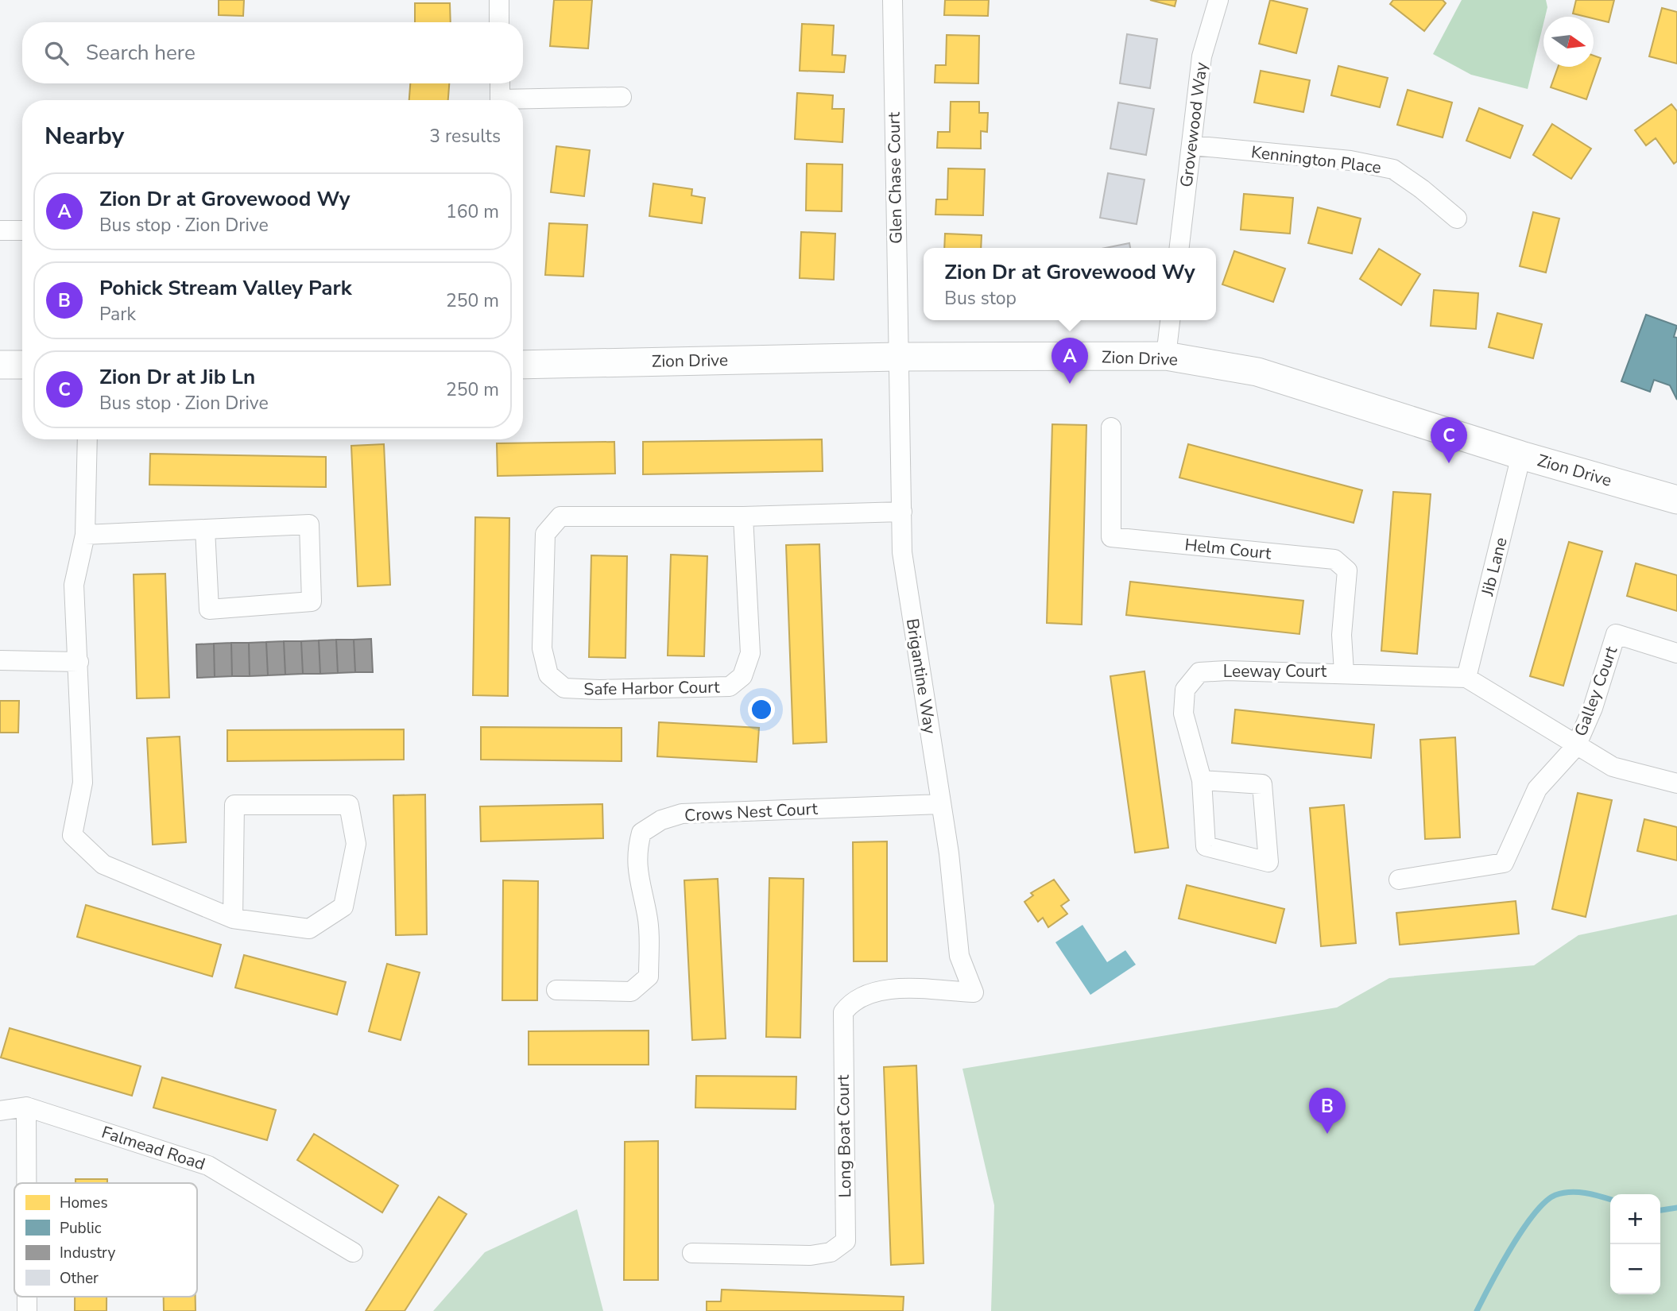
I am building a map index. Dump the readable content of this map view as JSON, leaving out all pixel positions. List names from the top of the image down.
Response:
{
  "streets": {
    "street": [
      "Grovewood Way",
      "Kennington Place",
      "Glen Chase Court",
      "Zion Drive",
      "Helm Court",
      "Jib Lane",
      "Leeway Court",
      "Brigantine Way",
      "Safe Harbor Court",
      "Galley Court",
      "Crows Nest Court",
      "Long Boat Court",
      "Falmead Road"
    ]
  },
  "crossings": [
    ["Grovewood Way", "Kennington Place"],
    ["Glen Chase Court", "Zion Drive"],
    ["Glen Chase Court", "Brigantine Way"],
    ["Zion Drive", "Jib Lane"],
    ["Zion Drive", "Brigantine Way"],
    ["Helm Court", "Leeway Court"],
    ["Jib Lane", "Leeway Court"],
    ["Brigantine Way", "Safe Harbor Court"],
    ["Brigantine Way", "Crows Nest Court"],
    ["Brigantine Way", "Long Boat Court"]
  ],
  "legend": [
    "Homes",
    "Public",
    "Industry",
    "Other"
  ],
  "north": "right",
  "page": {
    "search": "Search here",
    "heading": ["Nearby", "3 results"],
    "list": [
      {
        "mark": "A",
        "name": "Zion Dr at Grovewood Wy",
        "note": "Bus stop · Zion Drive",
        "value": "160 m"
      },
      {
        "mark": "B",
        "name": "Pohick Stream Valley Park",
        "note": "Park",
        "value": "250 m"
      },
      {
        "mark": "C",
        "name": "Zion Dr at Jib Ln",
        "note": "Bus stop · Zion Drive",
        "value": "250 m"
      }
    ],
    "popup": ["Zion Dr at Grovewood Wy", "Bus stop"],
    "pins": ["A", "C", "B"],
    "map_buttons": ["+", "−"]
  }
}
